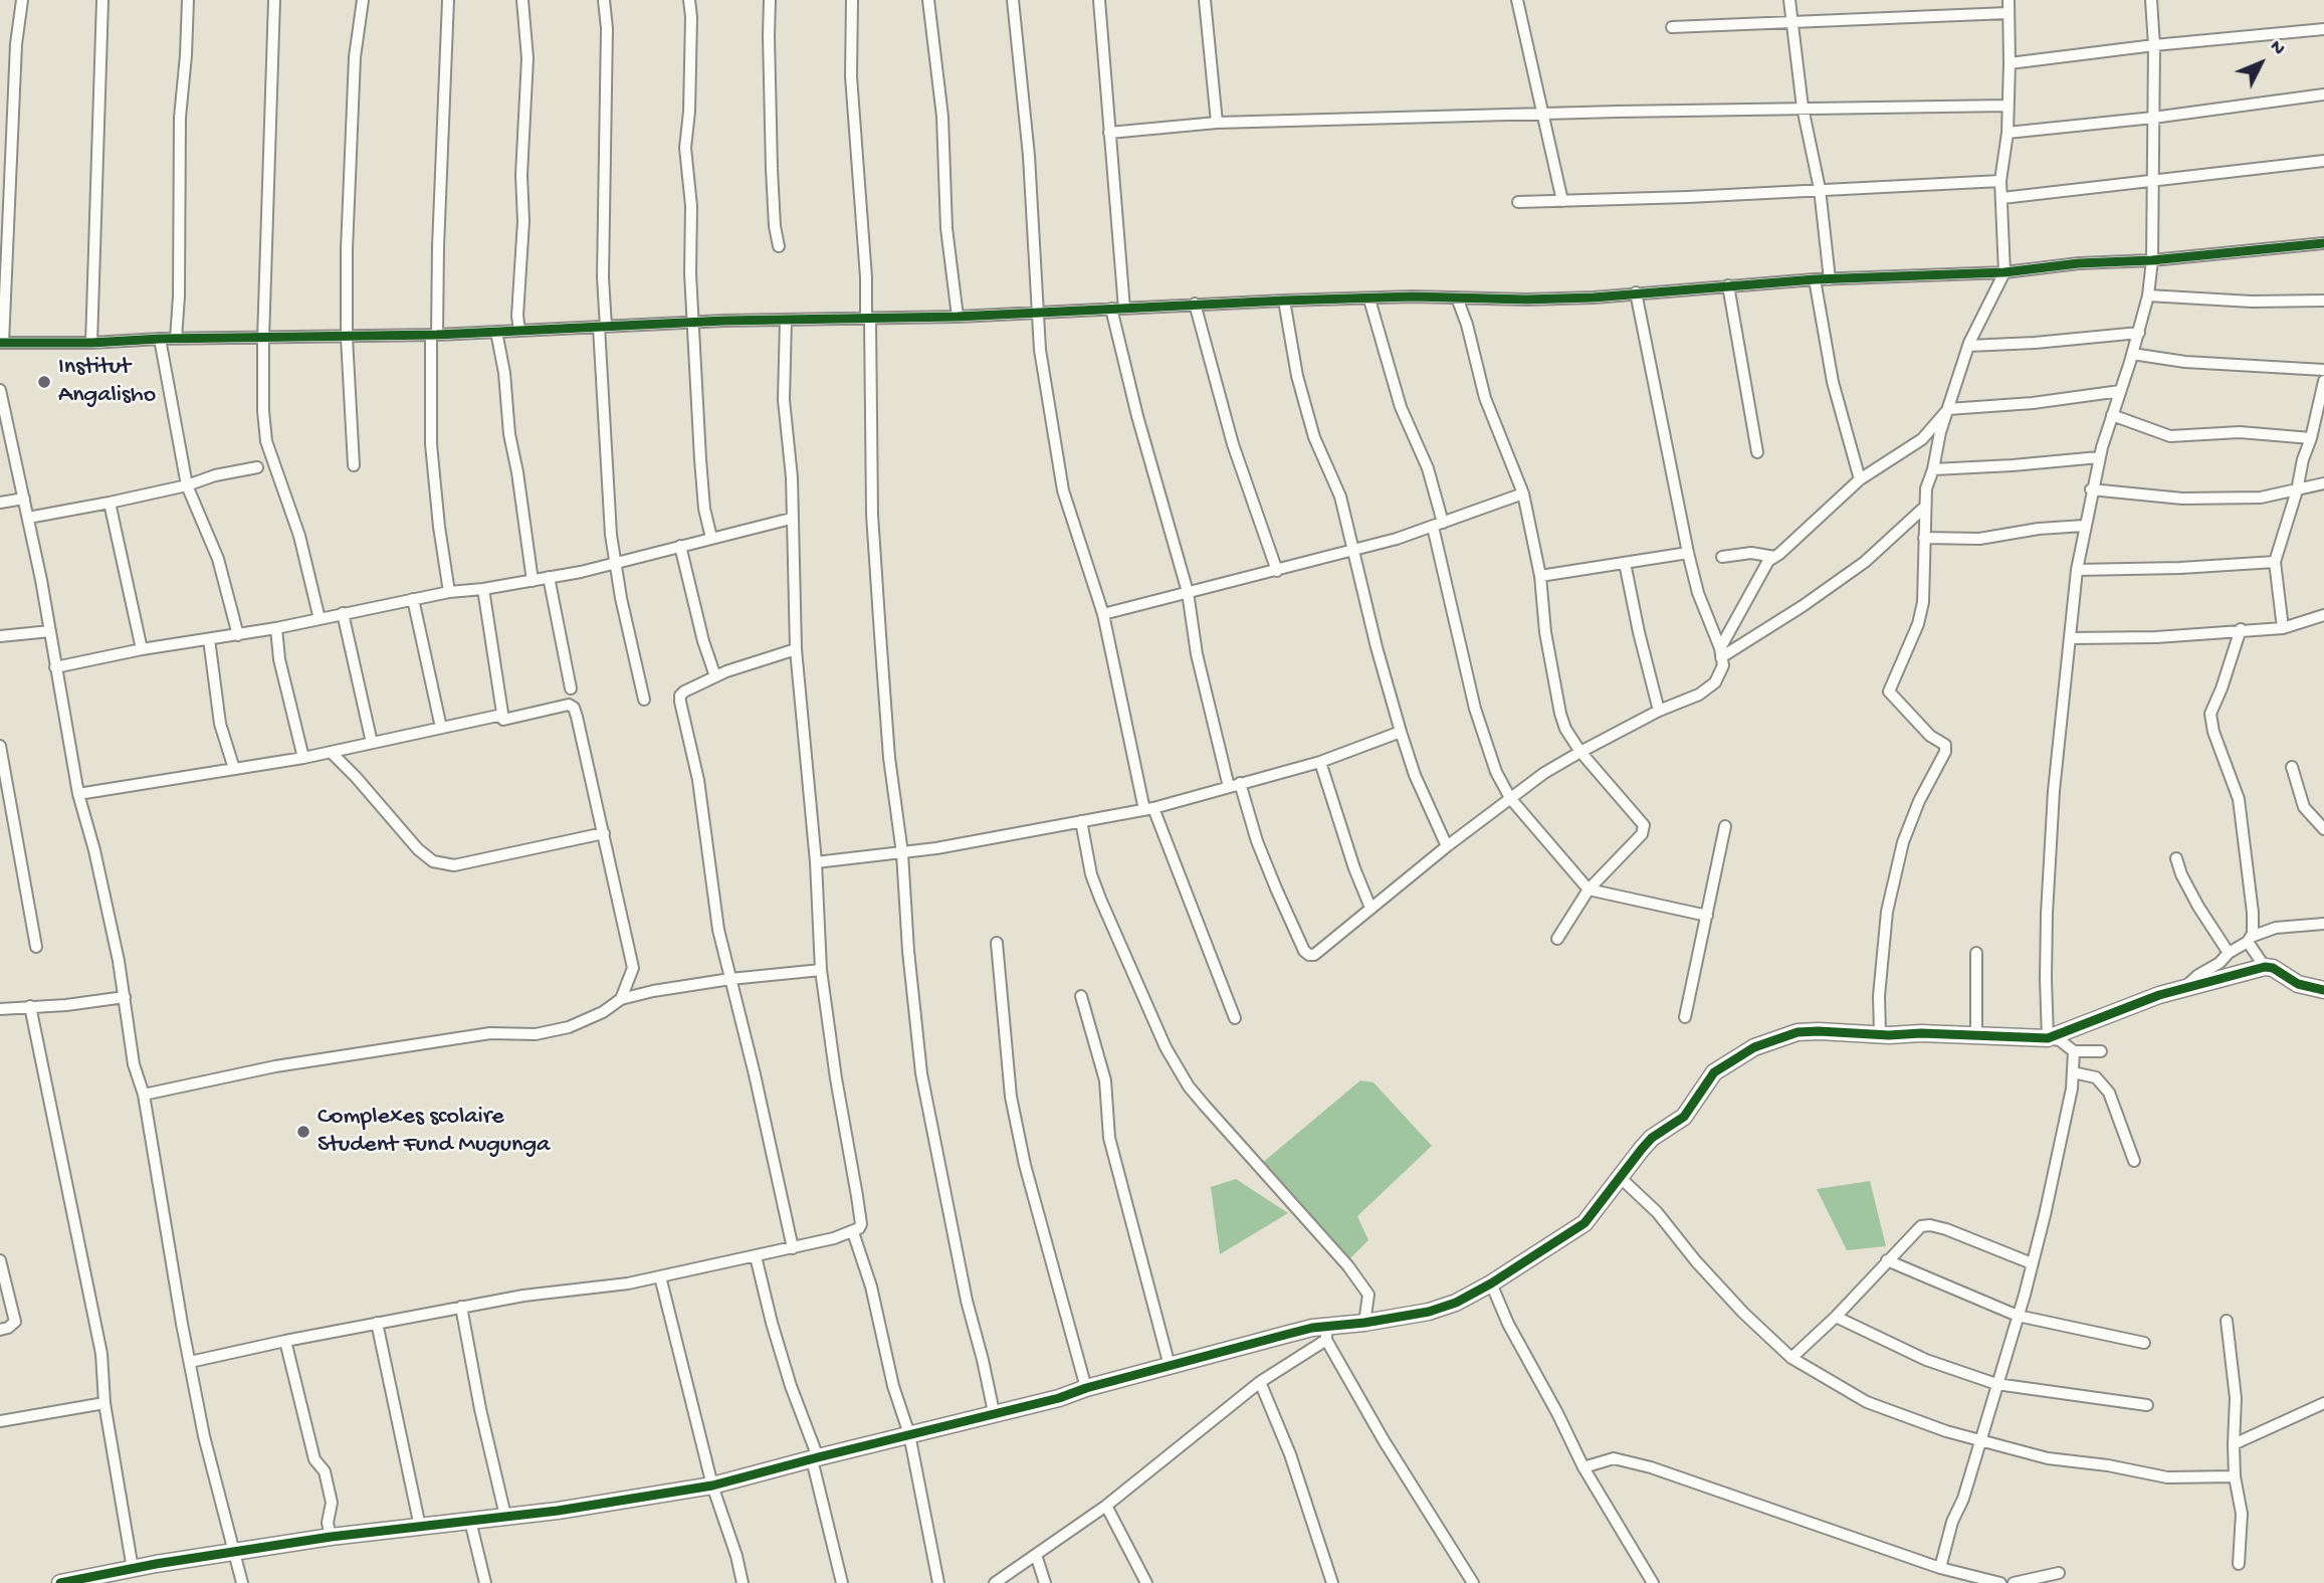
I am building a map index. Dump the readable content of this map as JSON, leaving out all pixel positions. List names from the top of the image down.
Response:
{
  "places": ["Institut Angalisho", "Complexes scolaire Student Fund Mugunga"],
  "north": "top right"
}
